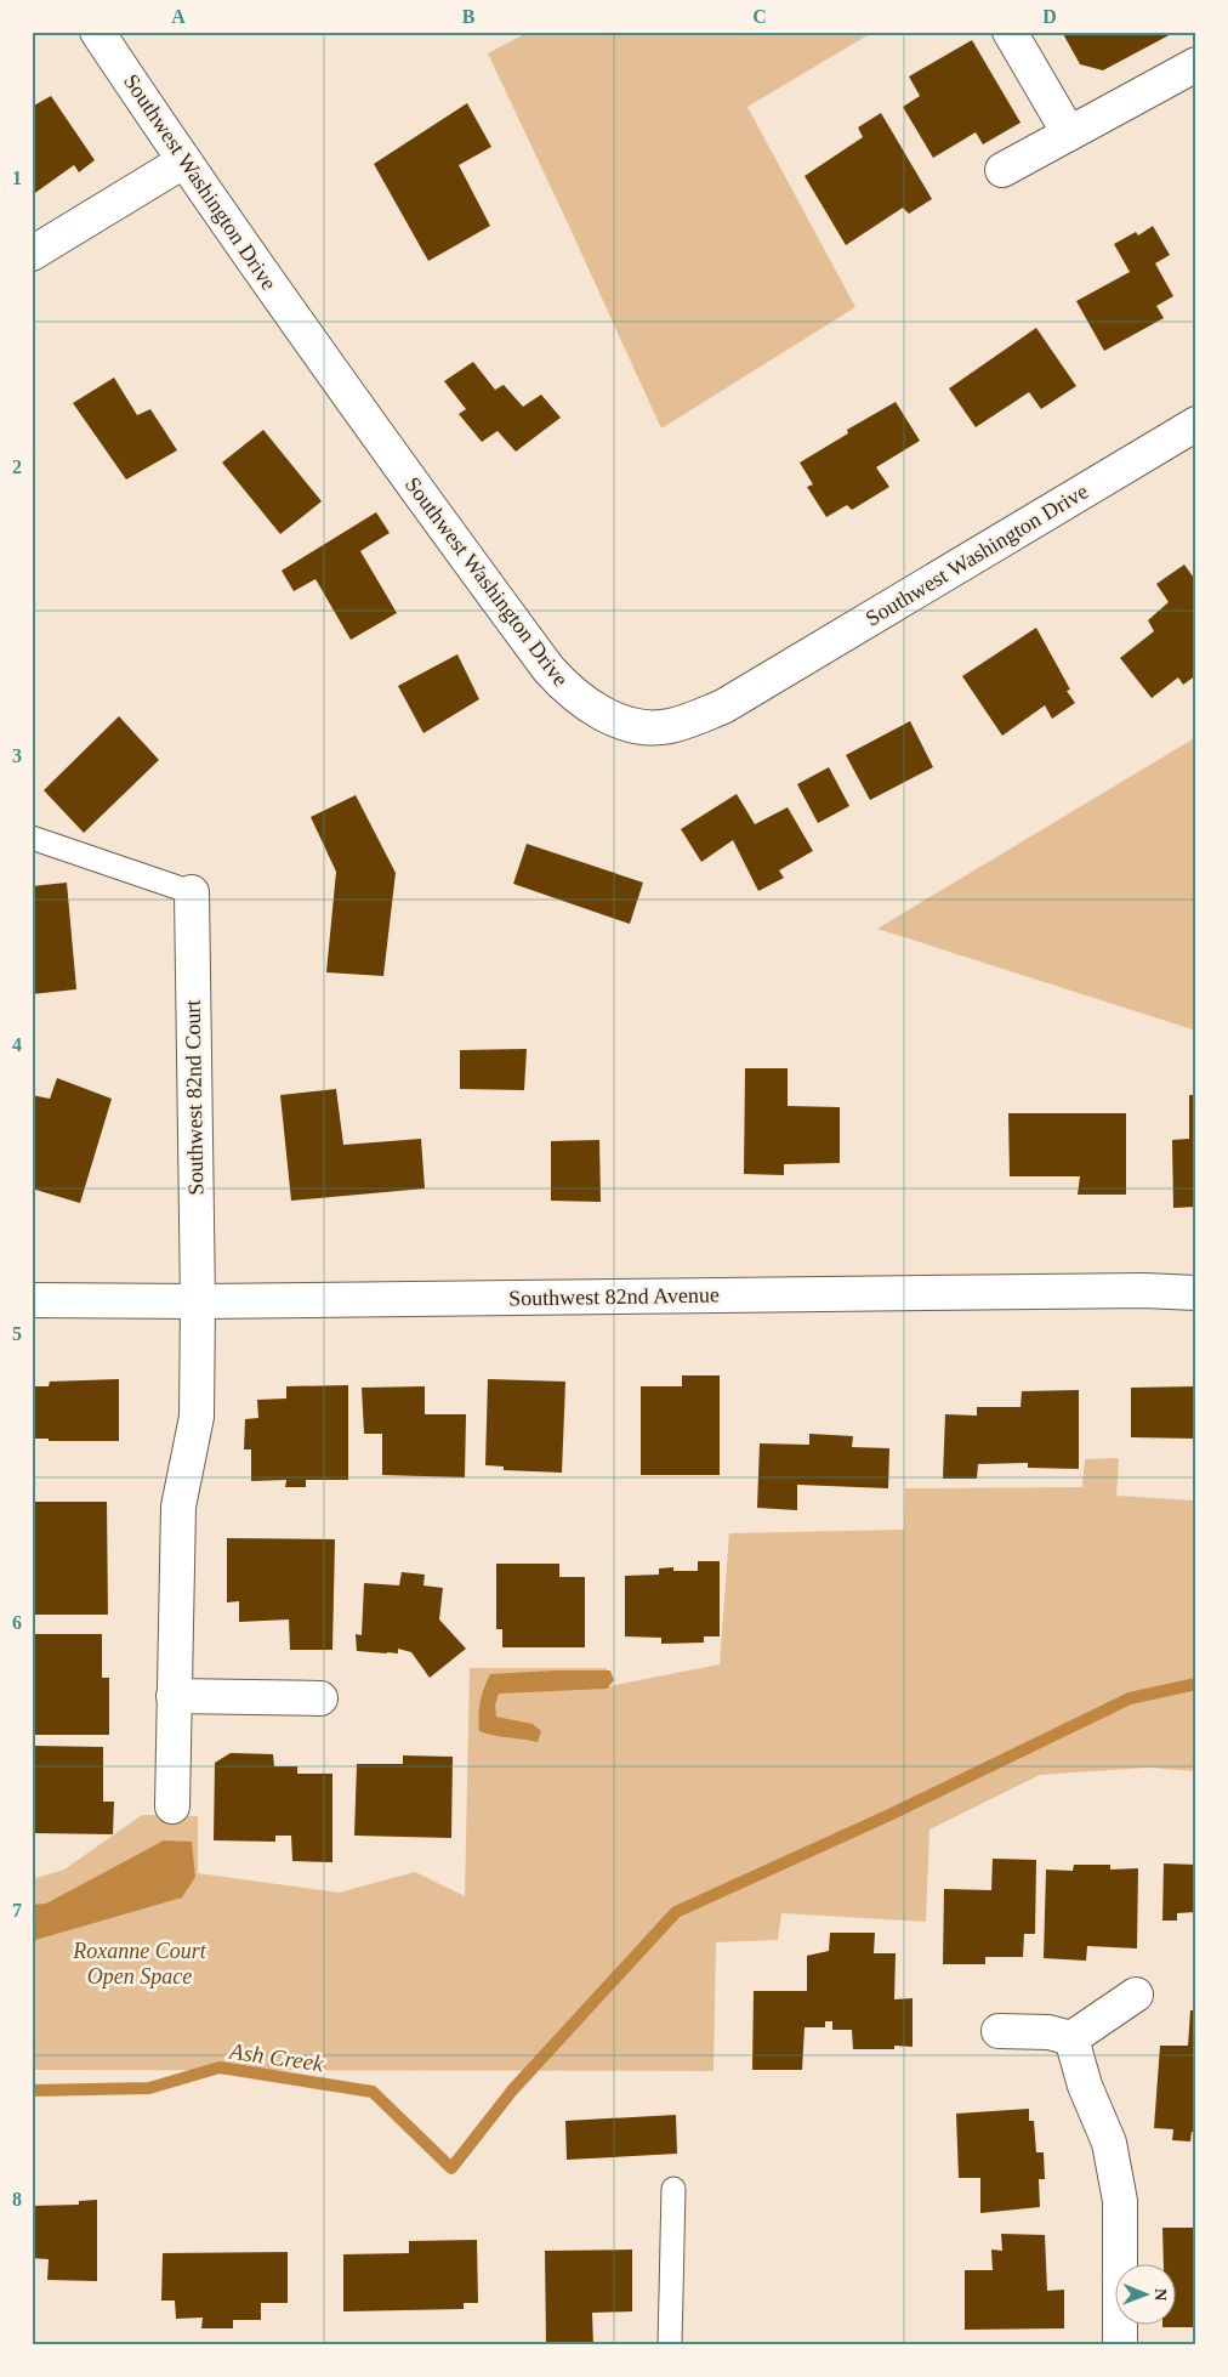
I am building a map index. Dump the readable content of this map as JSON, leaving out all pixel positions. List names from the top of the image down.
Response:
{
  "streets": {
    "street": ["Southwest Washington Drive", "Southwest 82nd Court", "Southwest 82nd Avenue"]
  },
  "crossings": [
    ["Southwest 82nd Court", "Southwest 82nd Avenue"]
  ],
  "water": ["Ash Creek"],
  "parks": ["Roxanne Court Open Space"],
  "north": "right",
  "grid": {
    "columns": [
      "A",
      "B",
      "C",
      "D"
    ],
    "rows": [
      "1",
      "2",
      "3",
      "4",
      "5",
      "6",
      "7",
      "8"
    ]
  }
}
